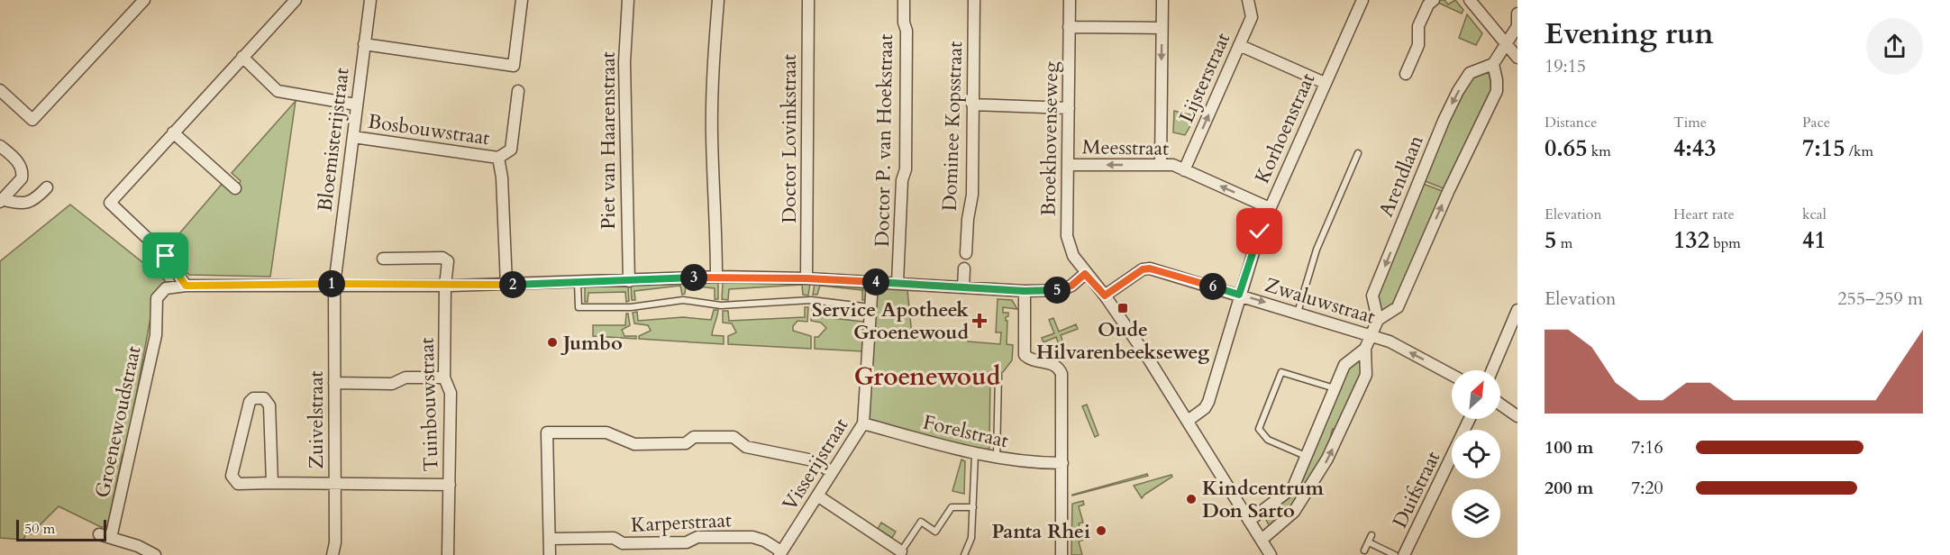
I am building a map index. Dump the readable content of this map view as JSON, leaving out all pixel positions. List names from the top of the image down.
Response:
{
  "streets": {
    "street": [
      "Lijsterstraat",
      "Dominee Kopsstraat",
      "Korhoenstraat",
      "Bosbouwstraat",
      "Doctor Lovinkstraat",
      "Broekhovenseweg",
      "Bloemisterijstraat",
      "Piet van Haarenstraat",
      "Doctor P. van Hoekstraat",
      "Meesstraat",
      "Arendlaan",
      "Zwaluwstraat",
      "Tuinbouwstraat",
      "Zuivelstraat",
      "Groenewoudstraat",
      "Forelstraat",
      "Visserijstraat",
      "Duifstraat",
      "Karperstraat"
    ]
  },
  "crossings": [
    ["Lijsterstraat", "Meesstraat"],
    ["Korhoenstraat", "Meesstraat"],
    ["Korhoenstraat", "Zwaluwstraat"],
    ["Bosbouwstraat", "Bloemisterijstraat"],
    ["Broekhovenseweg", "Meesstraat"],
    ["Bloemisterijstraat", "Zuivelstraat"],
    ["Forelstraat", "Visserijstraat"],
    ["Visserijstraat", "Karperstraat"]
  ],
  "one_way": ["Meesstraat"],
  "districts": ["Groenewoud"],
  "places": {
    "transit": ["Oude Hilvarenbeekseweg"],
    "health": ["Service Apotheek Groenewoud"],
    "other": ["Jumbo", "Kindcentrum Don Sarto", "Panta Rhei"]
  },
  "scale_bar": "50 m",
  "north": "top right",
  "page": {
    "heading": ["Evening run", "19:15"],
    "stats": [
      ["Distance", "0.65 km"],
      ["Time", "4:43"],
      ["Pace", "7:15 /km"],
      ["Elevation", "5 m"],
      ["Heart rate", "132 bpm"],
      ["kcal", "41"]
    ],
    "pins": [
      "3",
      "4",
      "1",
      "2",
      "6",
      "5"
    ],
    "chart": ["Elevation", "255–259 m"],
    "list": [
      {
        "name": "100 m",
        "note": "7:16"
      },
      {
        "name": "200 m",
        "note": "7:20"
      }
    ],
    "scale": "50 m"
  }
}
